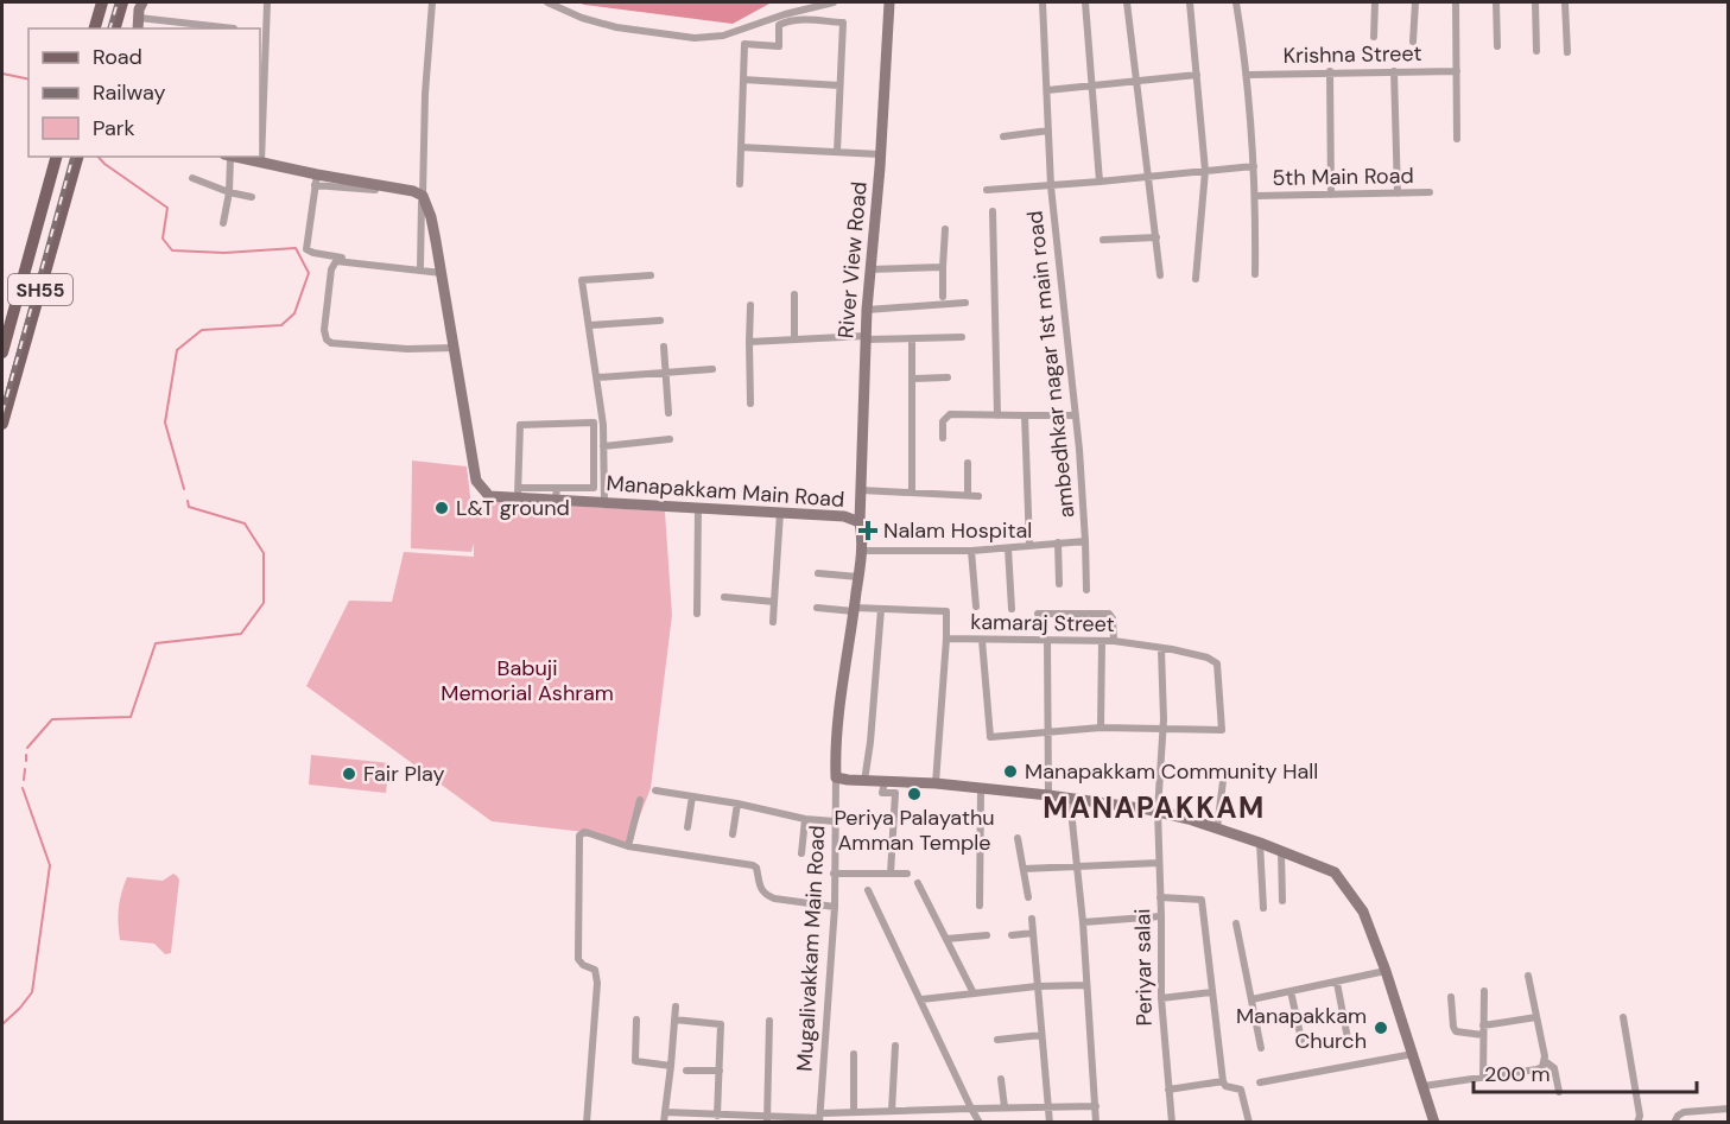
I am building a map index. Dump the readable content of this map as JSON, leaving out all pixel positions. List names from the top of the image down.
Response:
{
  "streets": {
    "main road": ["River View Road", "SH55", "Manapakkam Main Road"],
    "street": [
      "Krishna Street",
      "5th Main Road",
      "ambedhkar nagar 1st main road",
      "kamaraj Street",
      "Mugalivakkam Main Road",
      "Periyar salai"
    ]
  },
  "crossings": [
    ["River View Road", "Manapakkam Main Road"],
    ["ambedhkar nagar 1st main road", "Manapakkam Main Road"],
    ["Manapakkam Main Road", "kamaraj Street"],
    ["Manapakkam Main Road", "Mugalivakkam Main Road"],
    ["kamaraj Street", "Periyar salai"]
  ],
  "districts": ["MANAPAKKAM"],
  "parks": ["Babuji Memorial Ashram"],
  "places": {
    "other": [
      "L&T ground",
      "Manapakkam Community Hall",
      "Fair Play",
      "Periya Palayathu Amman Temple",
      "Manapakkam Church"
    ],
    "health": ["Nalam Hospital"]
  },
  "legend": ["Road", "Railway", "Park"],
  "scale_bar": "200 m"
}
